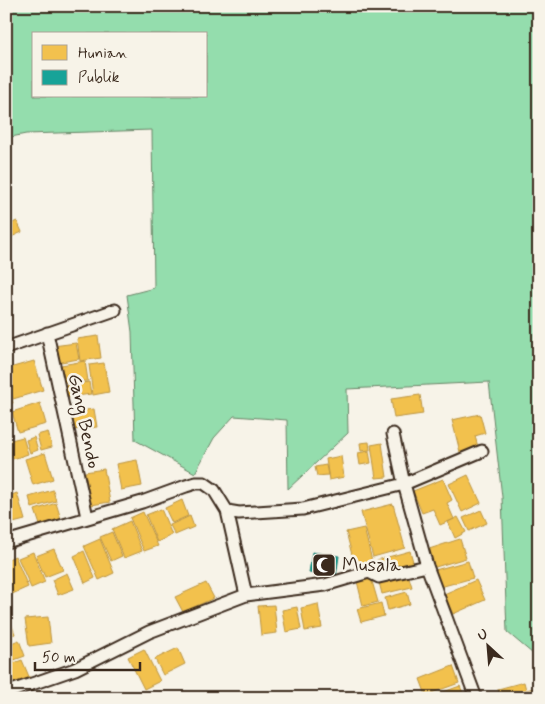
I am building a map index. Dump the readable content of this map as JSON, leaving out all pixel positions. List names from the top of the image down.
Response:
{
  "streets": {
    "street": ["Gang Bendo"]
  },
  "places": {
    "mosque": ["Musala"]
  },
  "legend": ["Hunian", "Publik"],
  "scale_bar": "50 m",
  "north": "top left"
}
